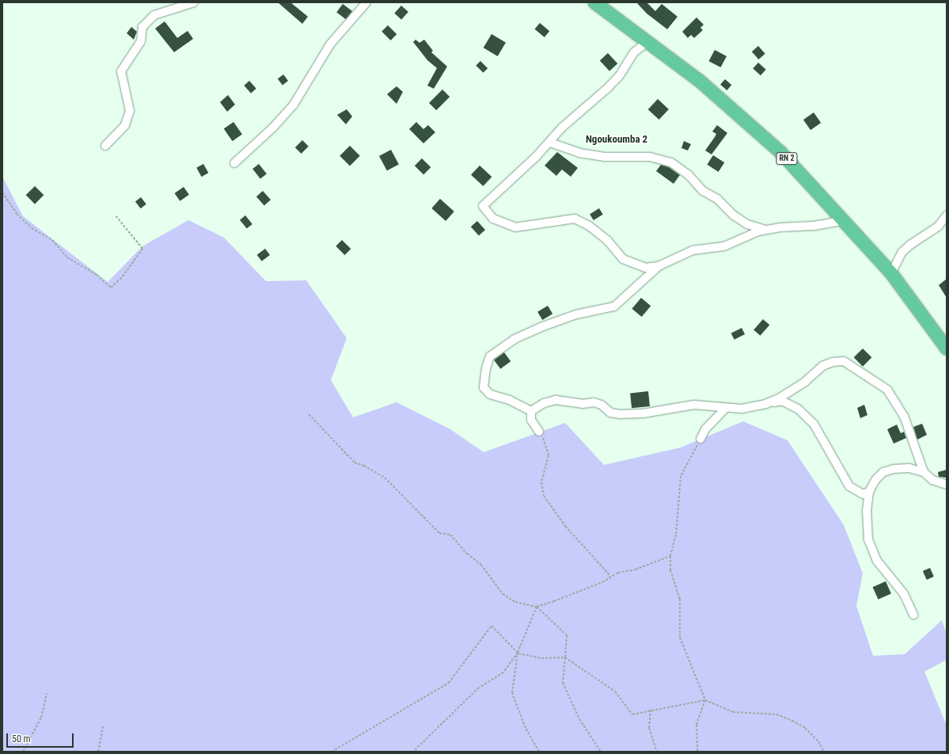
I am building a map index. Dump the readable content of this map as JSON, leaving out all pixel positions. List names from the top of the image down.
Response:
{
  "streets": {
    "main road": ["RN 2"]
  },
  "districts": ["Ngoukoumba 2"],
  "scale_bar": "50 m"
}
